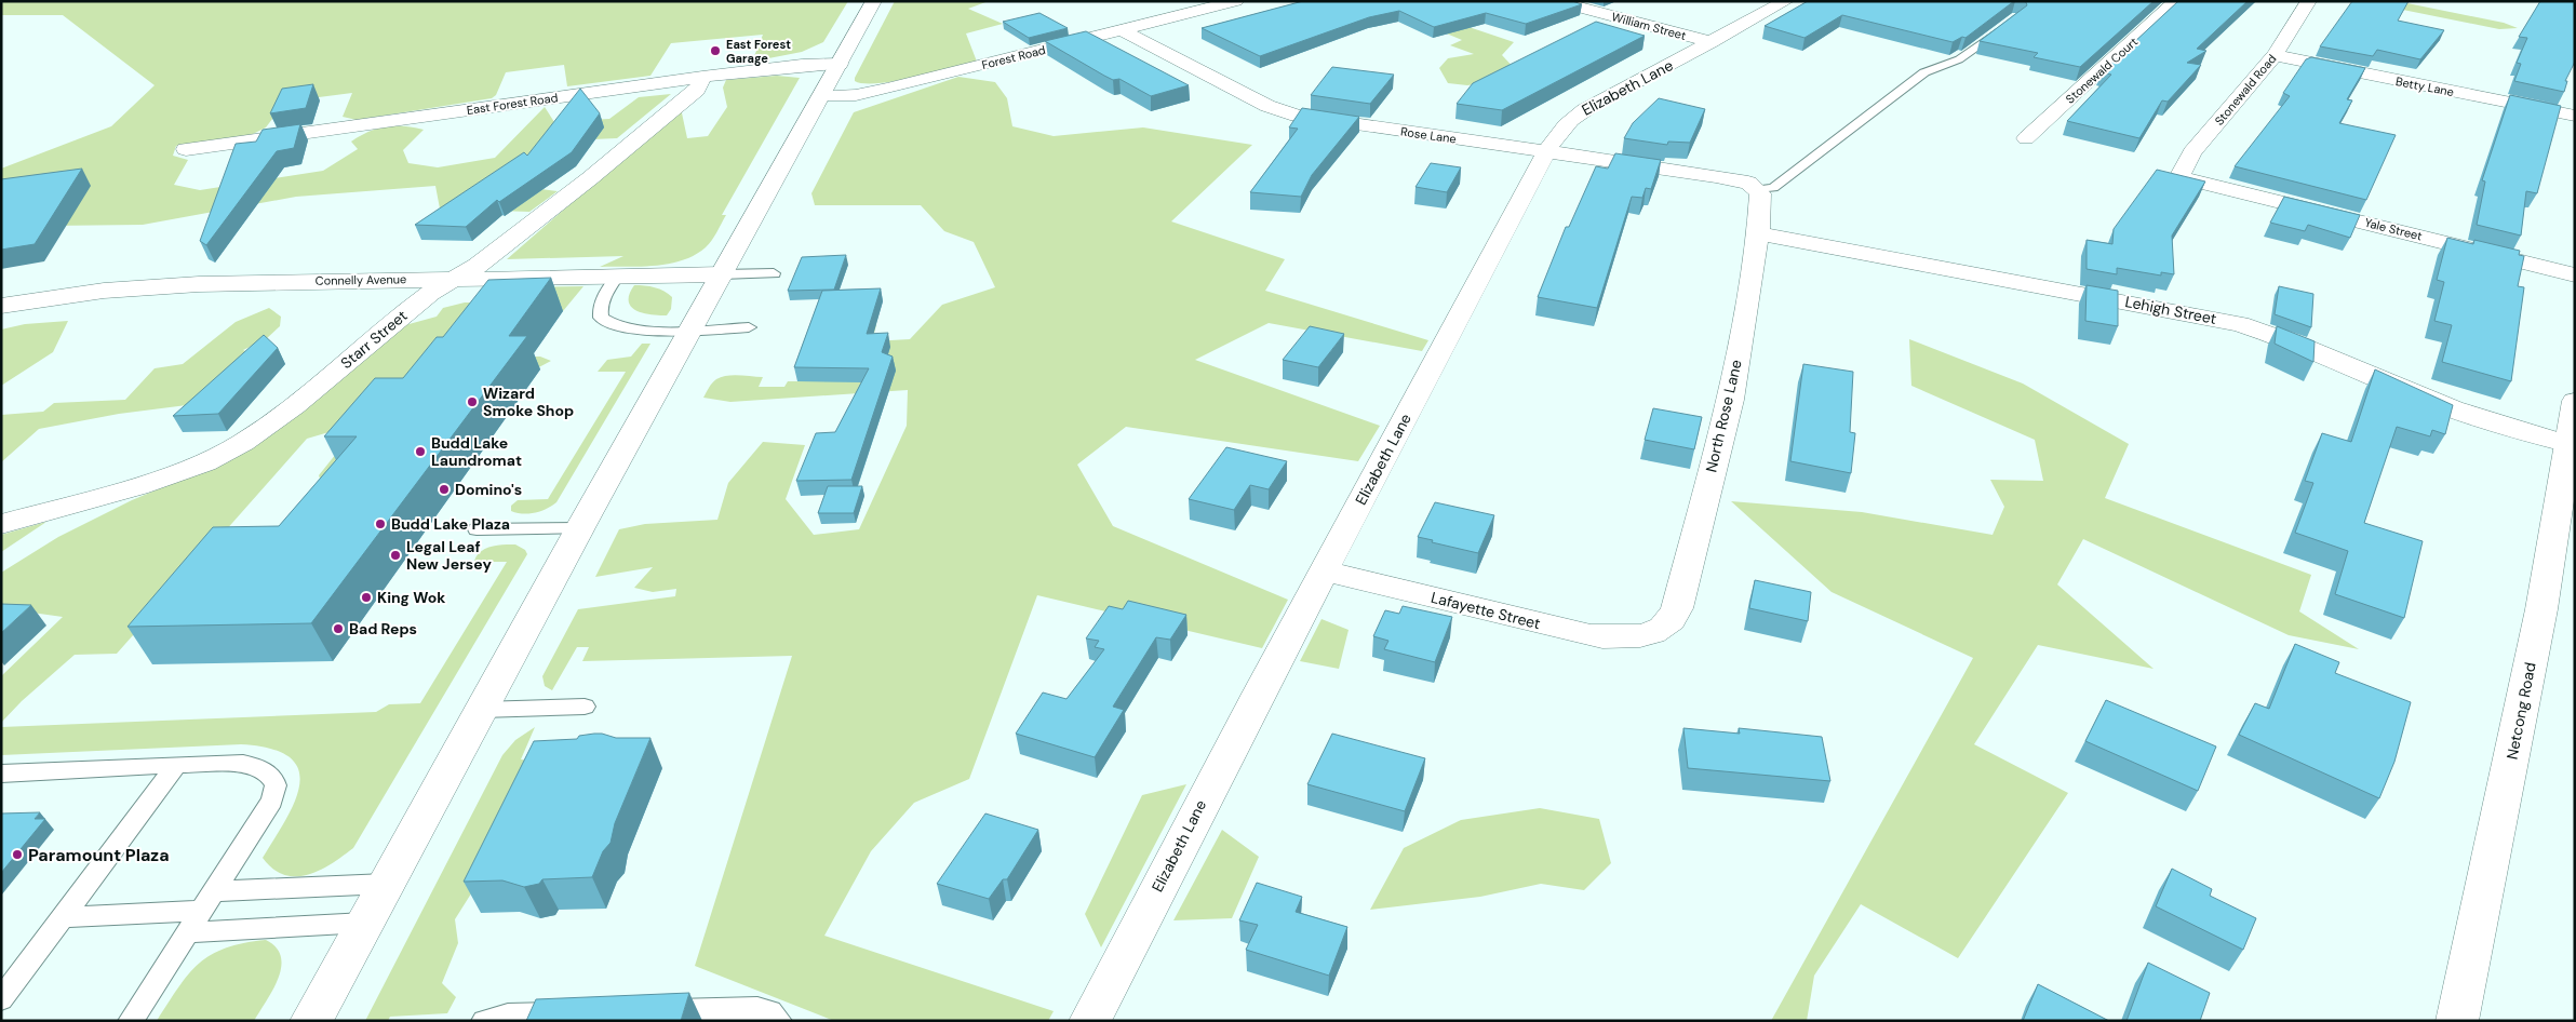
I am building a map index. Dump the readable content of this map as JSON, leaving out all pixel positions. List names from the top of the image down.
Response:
{
  "streets": {
    "street": [
      "William Street",
      "Forest Road",
      "Stonewald Court",
      "Betty Lane",
      "Elizabeth Lane",
      "Stonewald Road",
      "East Forest Road",
      "Rose Lane",
      "Yale Street",
      "Connelly Avenue",
      "Lehigh Street",
      "Starr Street",
      "North Rose Lane",
      "Lafayette Street",
      "Netcong Road"
    ]
  },
  "crossings": [
    ["William Street", "Elizabeth Lane"],
    ["Forest Road", "Rose Lane"],
    ["Betty Lane", "Stonewald Road"],
    ["Elizabeth Lane", "Rose Lane"],
    ["Elizabeth Lane", "Lafayette Street"],
    ["Stonewald Road", "Yale Street"],
    ["East Forest Road", "Starr Street"],
    ["Rose Lane", "North Rose Lane"],
    ["Connelly Avenue", "Starr Street"],
    ["Lehigh Street", "North Rose Lane"],
    ["Lehigh Street", "Netcong Road"],
    ["North Rose Lane", "Lafayette Street"]
  ],
  "places": [
    "East Forest Garage",
    "Wizard Smoke Shop",
    "Budd Lake Laundromat",
    "Domino's",
    "Budd Lake Plaza",
    "Legal Leaf New Jersey",
    "King Wok",
    "Bad Reps",
    "Paramount Plaza"
  ]
}
